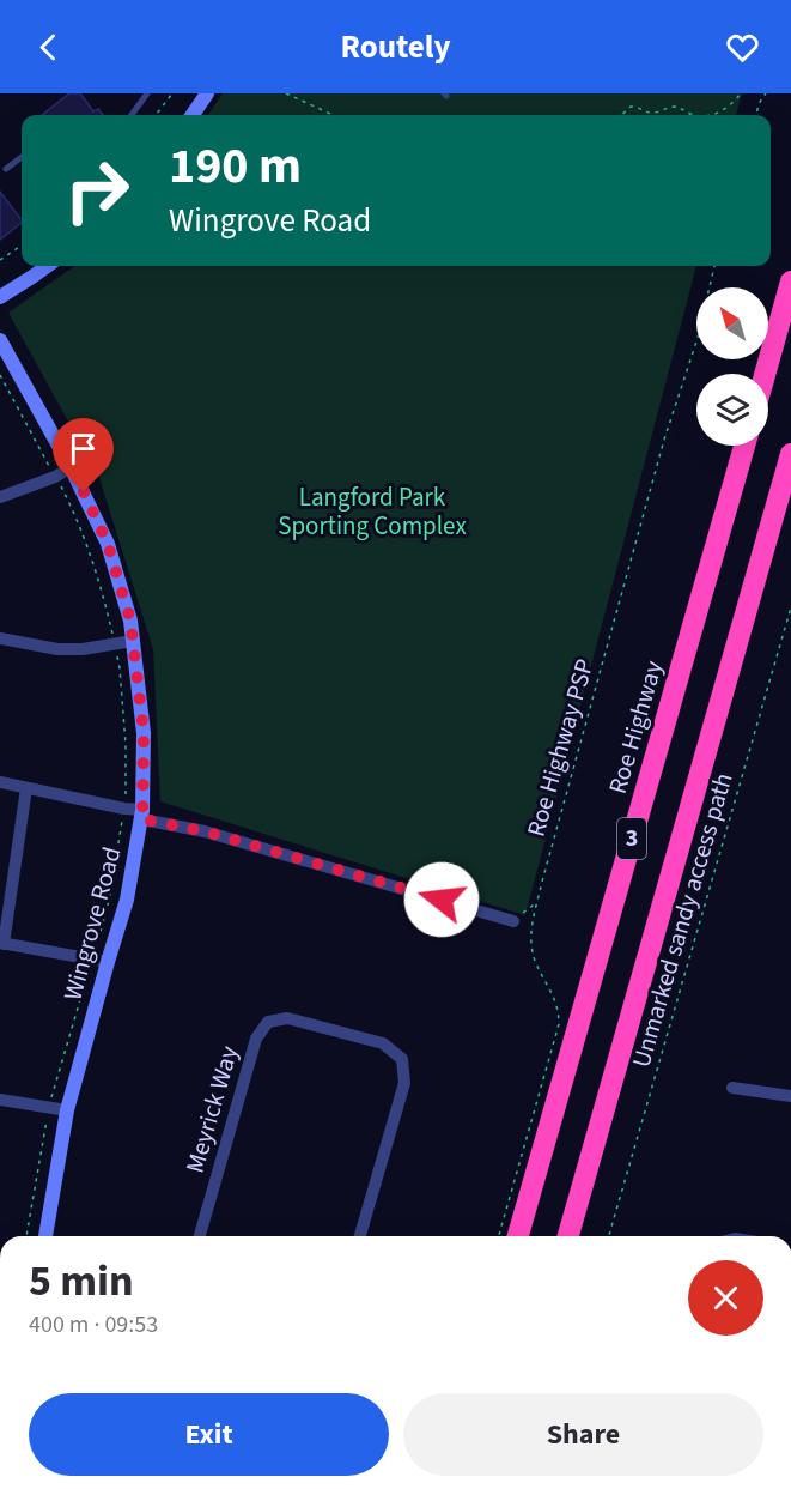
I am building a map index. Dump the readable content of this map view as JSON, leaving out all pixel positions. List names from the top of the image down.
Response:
{
  "streets": {
    "highway": ["Roe Highway", "3"],
    "street": ["Wingrove Road", "Meyrick Way"],
    "path": ["Roe Highway PSP", "Unmarked sandy access path"]
  },
  "parks": ["Langford Park Sporting Complex"],
  "north": "top left",
  "page": {
    "header": "Routely",
    "turn": ["190 m", "Wingrove Road"],
    "heading": ["5 min", "400 m · 09:53"],
    "buttons": ["Exit", "Share"]
  }
}
